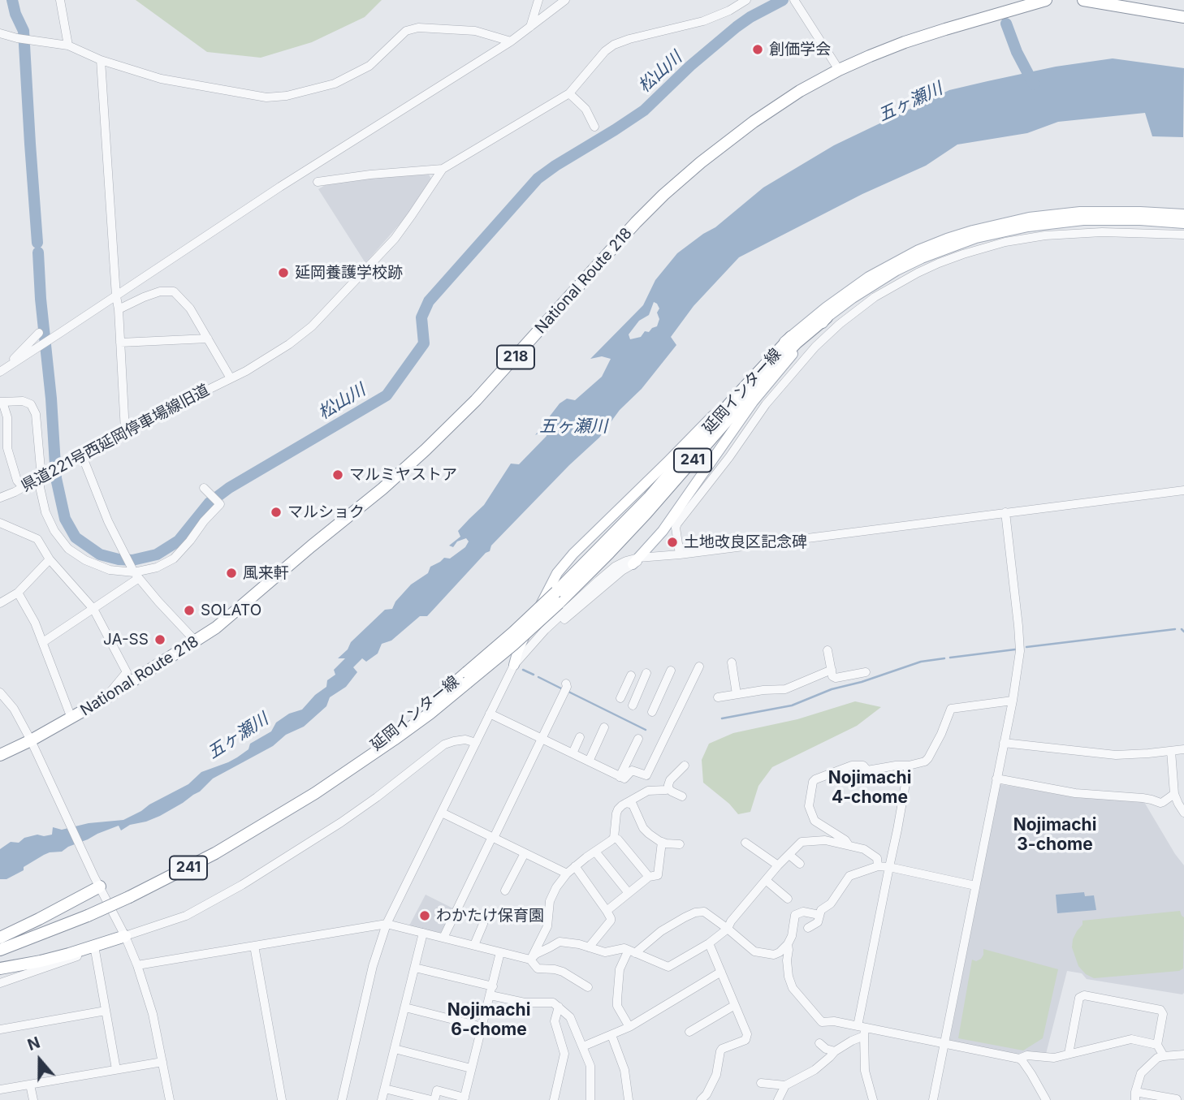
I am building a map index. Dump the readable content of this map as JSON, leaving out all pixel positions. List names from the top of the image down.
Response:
{
  "streets": {
    "highway": [
      "National Route 218",
      "218",
      "延岡インター線",
      "241"
    ],
    "street": ["県道221号西延岡停車場線旧道"]
  },
  "crossings": [
    ["延岡インター線", "241"]
  ],
  "districts": ["Nojimachi 4-chome", "Nojimachi 3-chome", "Nojimachi 6-chome"],
  "water": ["松山川", "五ヶ瀬川"],
  "places": [
    "創価学会",
    "延岡養護学校跡",
    "マルミヤストア",
    "マルショク",
    "土地改良区記念碑",
    "風来軒",
    "SOLATO",
    "JA-SS",
    "わかたけ保育園"
  ],
  "north": "top"
}
